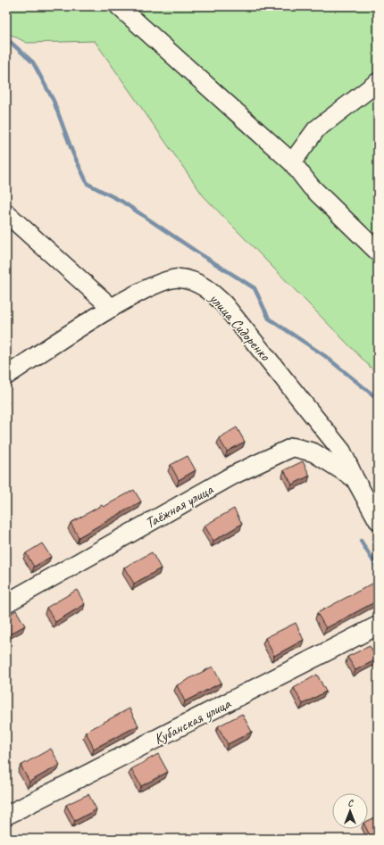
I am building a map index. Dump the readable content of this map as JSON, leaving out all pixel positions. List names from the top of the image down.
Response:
{
  "streets": {
    "street": ["улица Сидоренко", "Таёжная улица", "Кубанская улица"]
  },
  "crossings": [
    ["улица Сидоренко", "Таёжная улица"]
  ],
  "north": "top"
}
